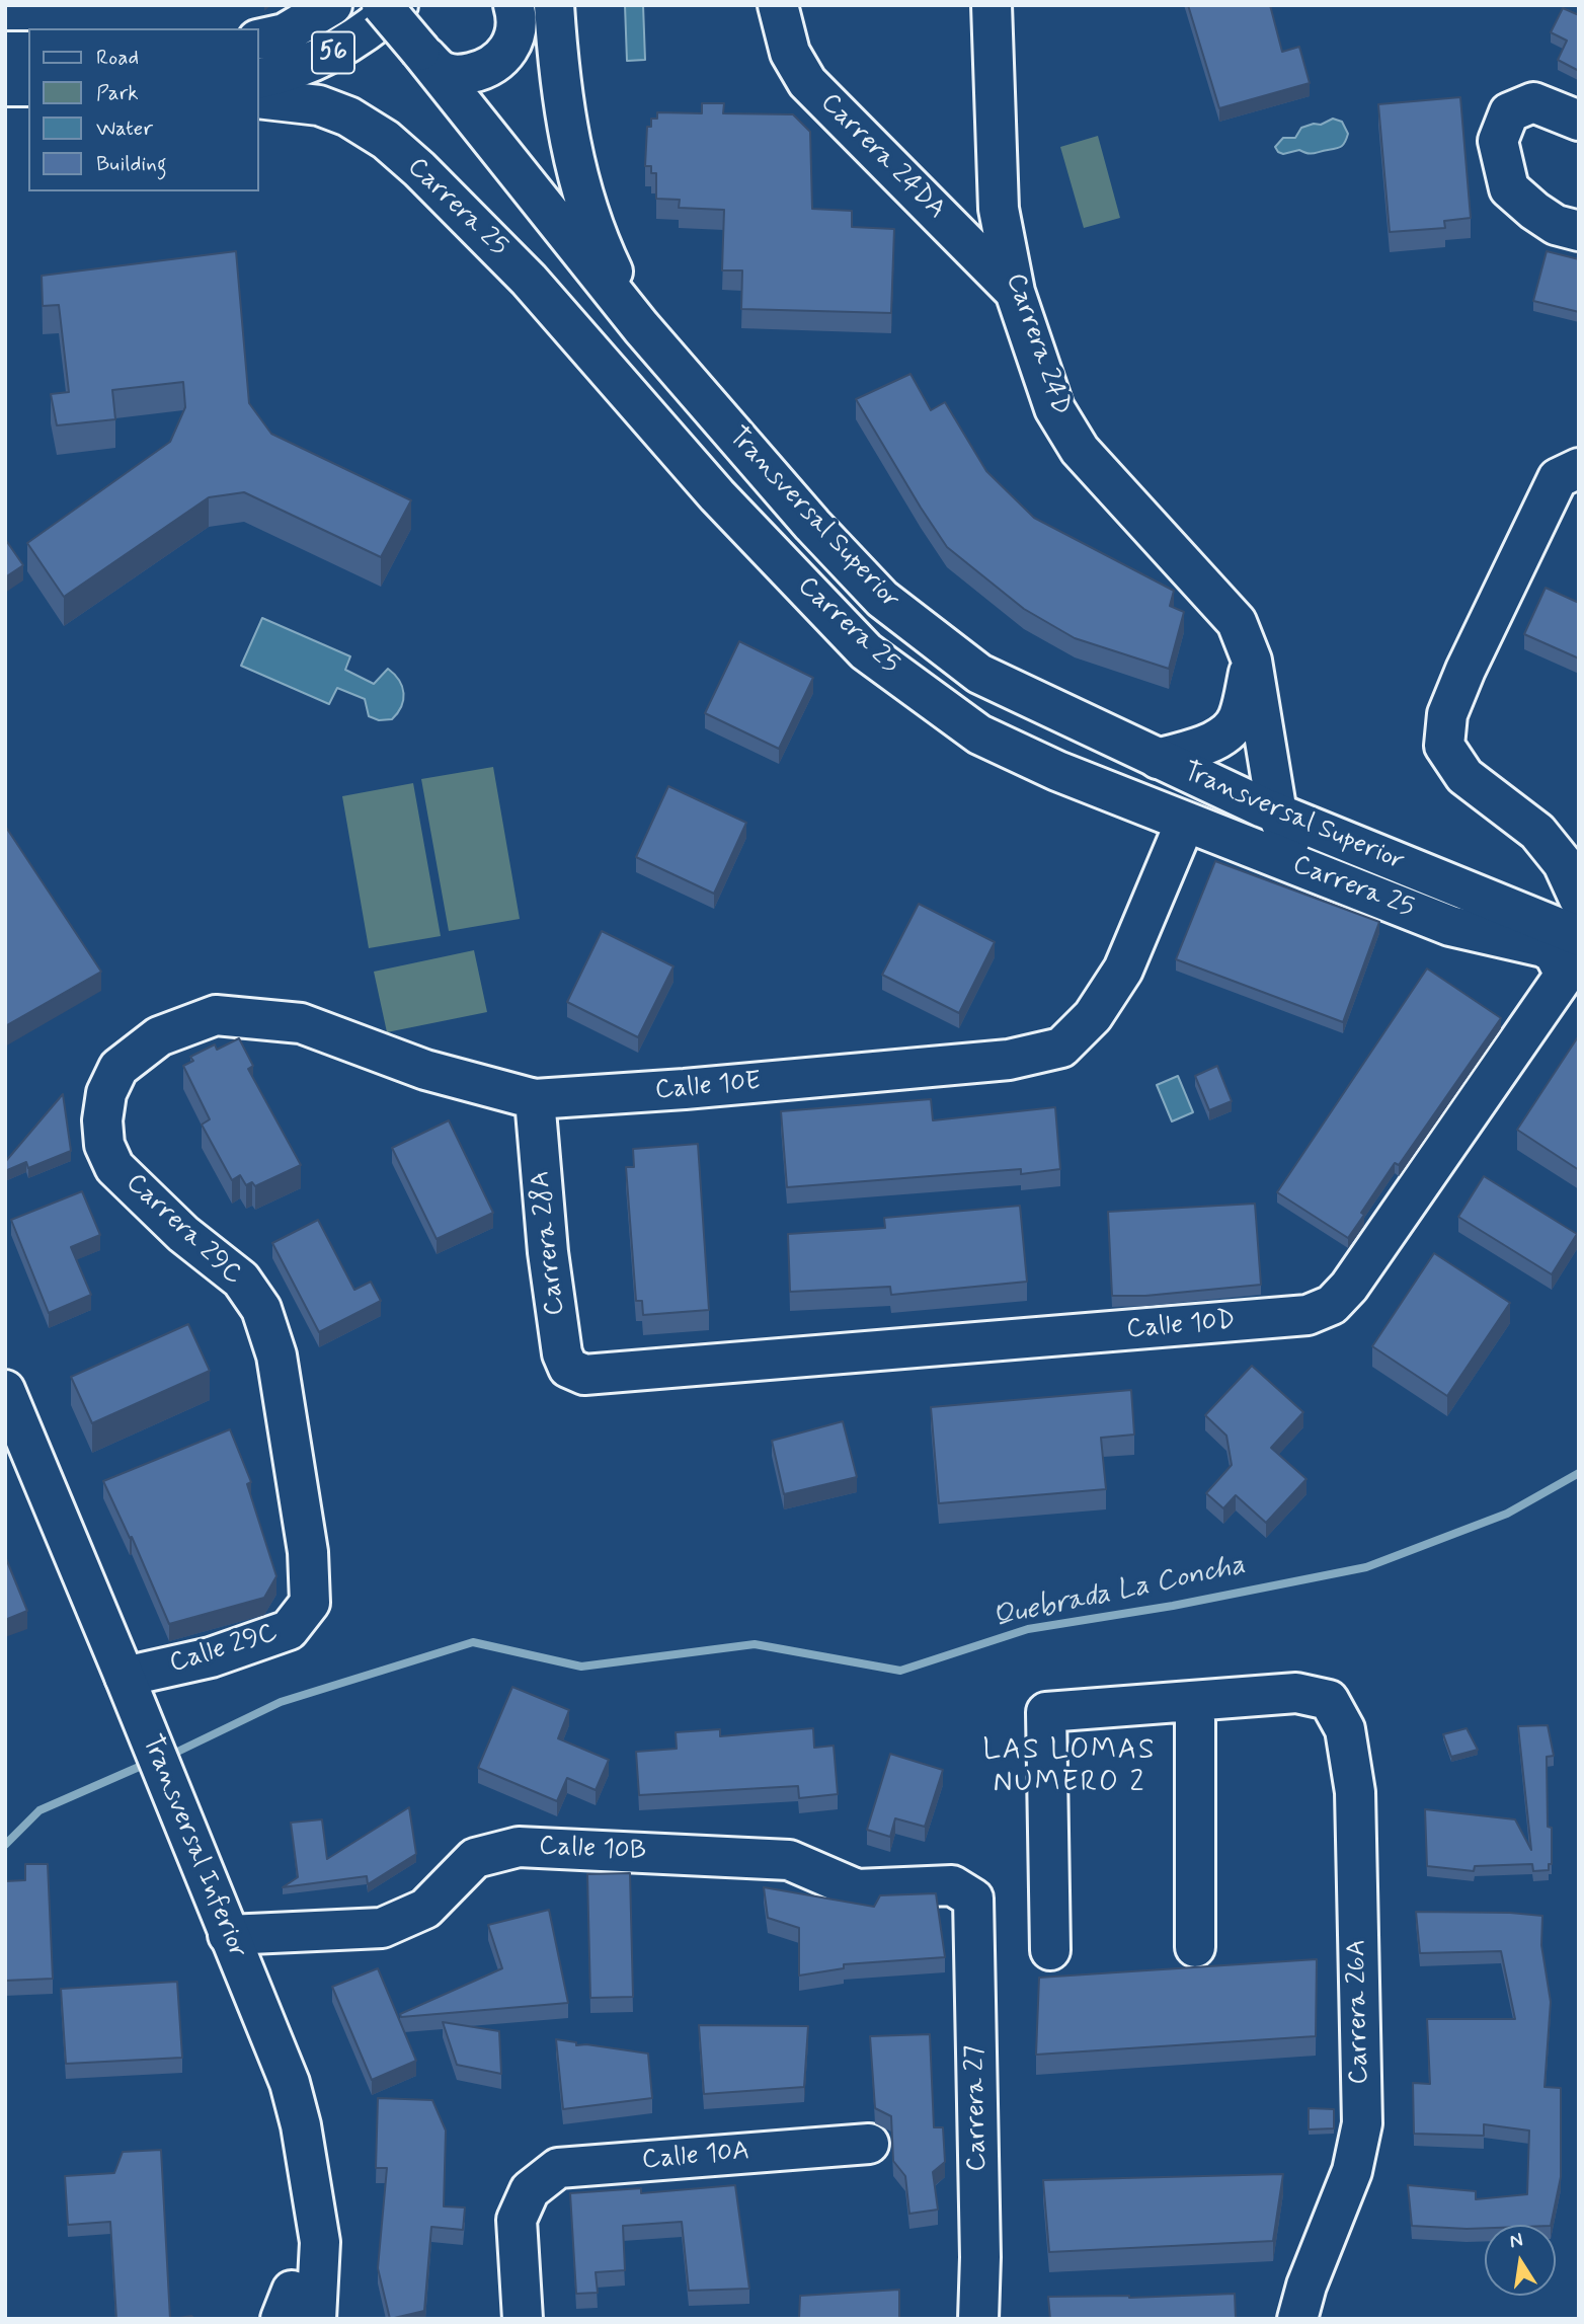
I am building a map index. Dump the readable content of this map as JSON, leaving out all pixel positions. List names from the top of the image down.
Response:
{
  "streets": {
    "street": [
      "56",
      "Carrera 24DA",
      "Carrera 25",
      "Carrera 24D",
      "Transversal Superior",
      "Calle 10E",
      "Carrera 29C",
      "Carrera 28A",
      "Calle 10D",
      "Calle 29C",
      "Transversal Inferior",
      "Calle 10B",
      "Carrera 26A",
      "Carrera 27",
      "Calle 10A"
    ]
  },
  "crossings": [
    ["Carrera 24DA", "Carrera 24D"],
    ["Carrera 25", "Carrera 24D"],
    ["Carrera 25", "Calle 10E"],
    ["Carrera 25", "Calle 10D"],
    ["Carrera 24D", "Transversal Superior"],
    ["Transversal Superior", "Calle 10D"],
    ["Calle 10E", "Carrera 29C"],
    ["Calle 10E", "Carrera 28A"],
    ["Carrera 29C", "Calle 29C"],
    ["Carrera 28A", "Calle 10D"],
    ["Calle 29C", "Transversal Inferior"],
    ["Transversal Inferior", "Calle 10B"],
    ["Calle 10B", "Carrera 27"]
  ],
  "districts": ["LAS LOMAS NUMERO 2"],
  "water": ["Quebrada La Concha"],
  "legend": [
    "Road",
    "Park",
    "Water",
    "Building"
  ],
  "north": "top"
}
